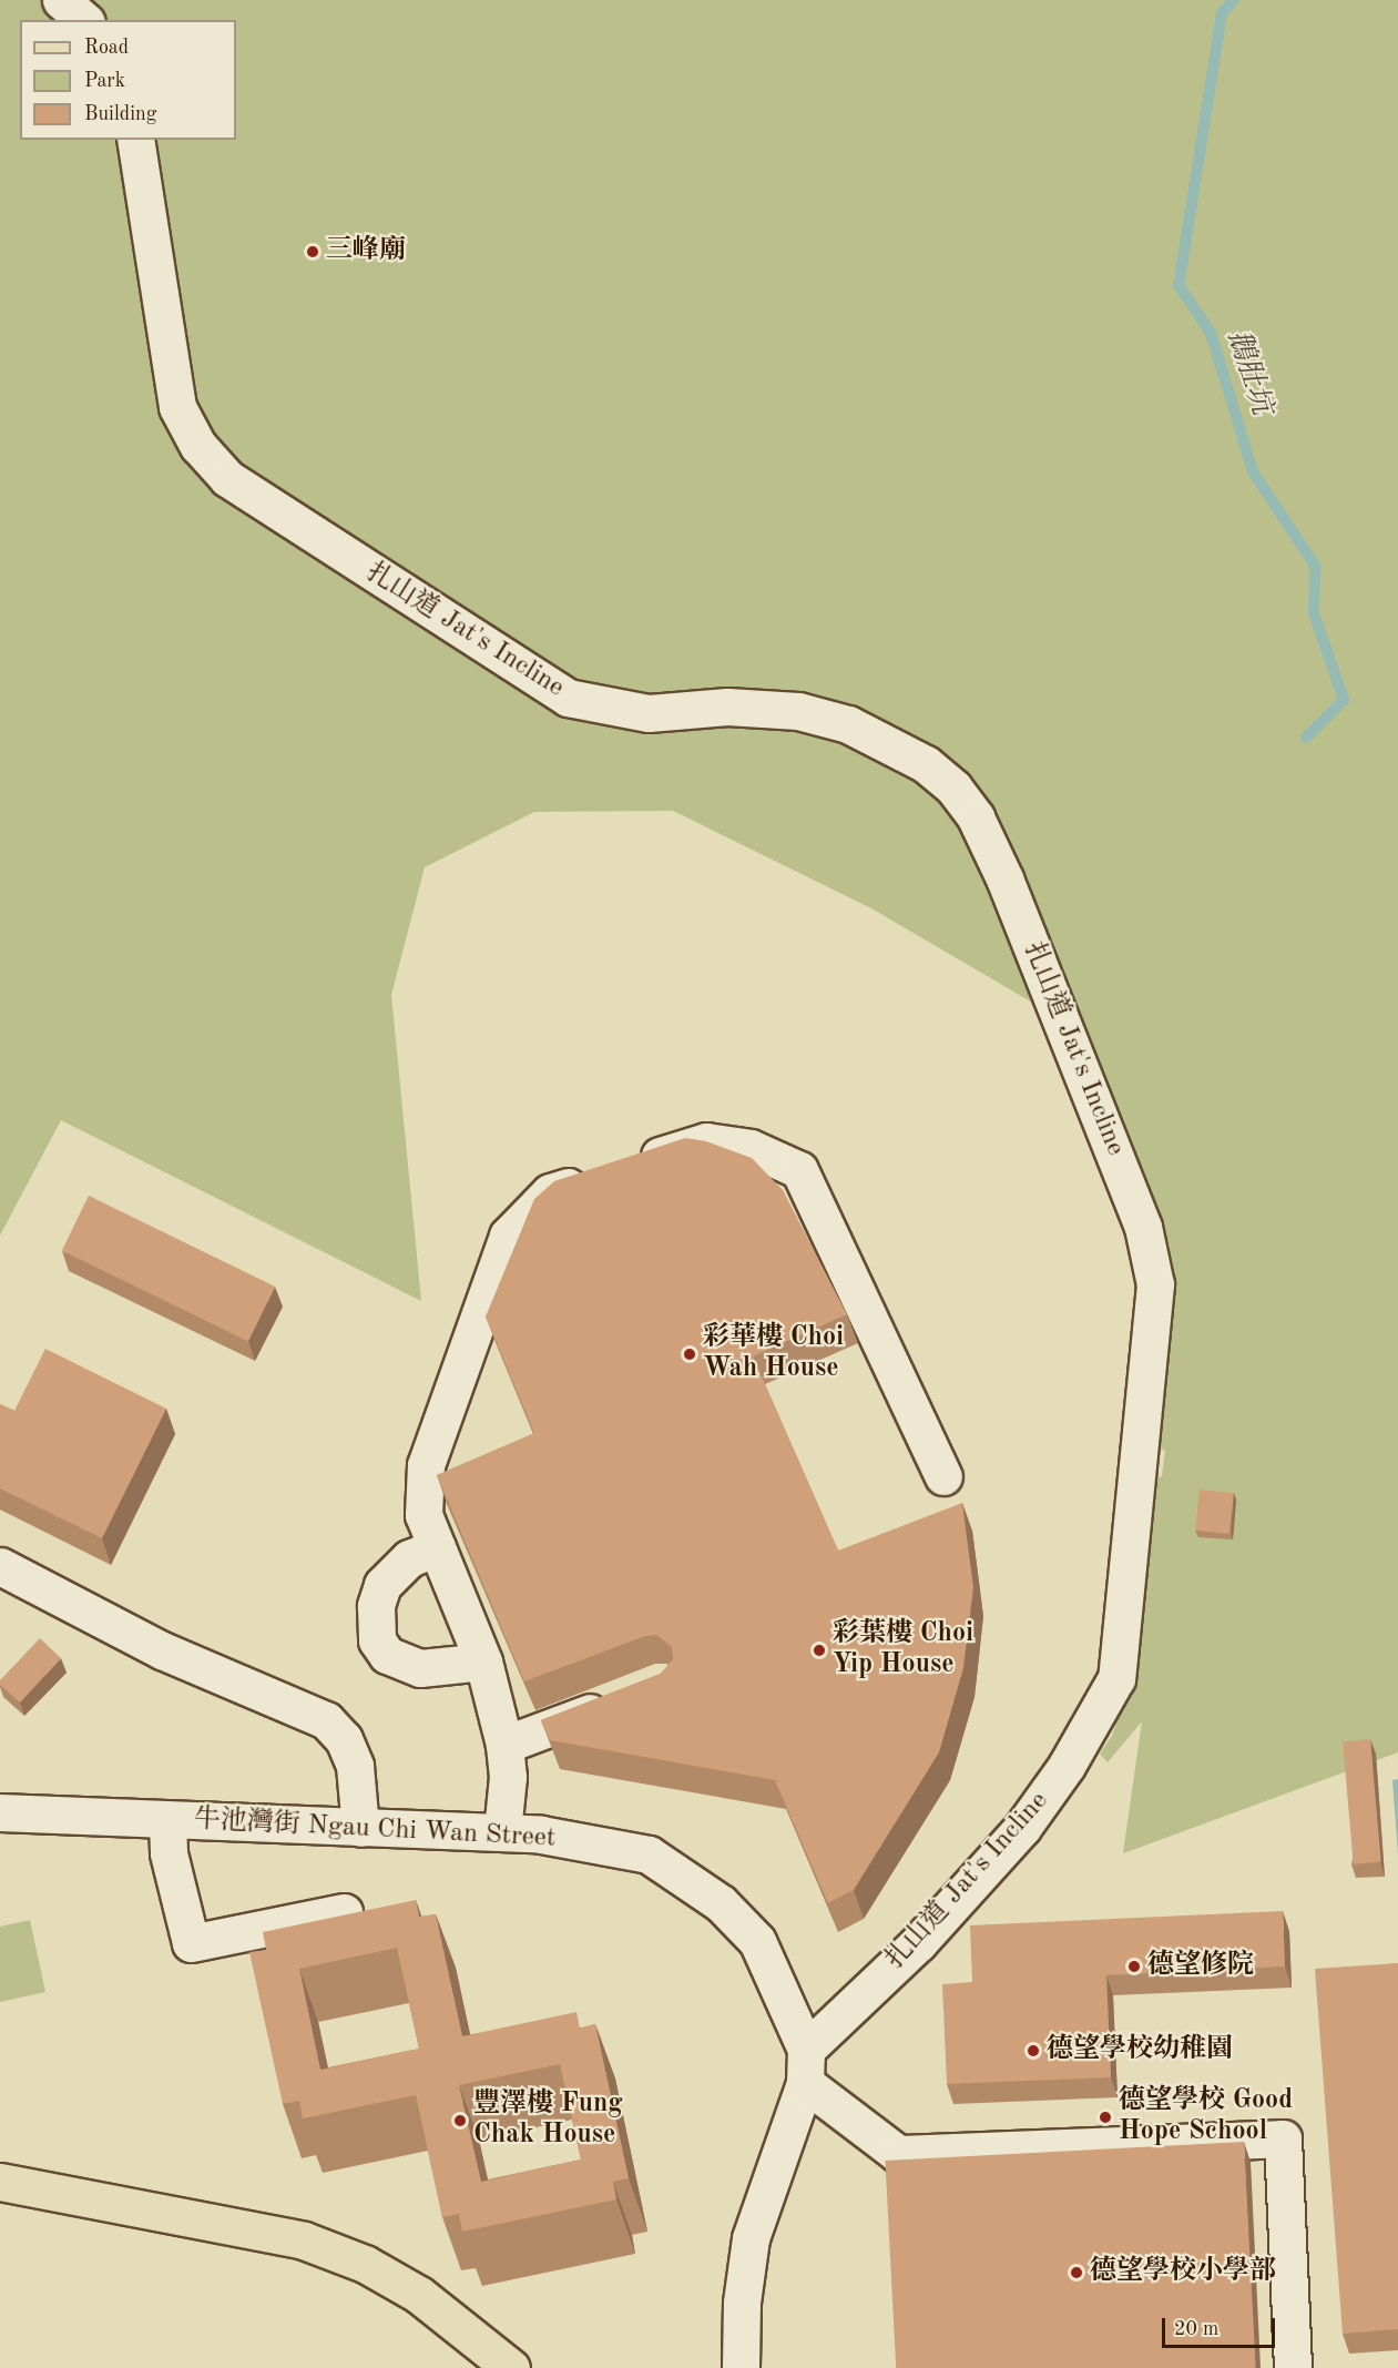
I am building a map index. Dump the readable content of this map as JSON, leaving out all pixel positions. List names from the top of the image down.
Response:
{
  "streets": {
    "street": ["扎山道 Jat's Incline", "牛池灣街 Ngau Chi Wan Street"]
  },
  "crossings": [
    ["扎山道 Jat's Incline", "牛池灣街 Ngau Chi Wan Street"]
  ],
  "water": ["鵝肚坑"],
  "places": [
    "三峰廟",
    "彩華樓 Choi Wah House",
    "彩葉樓 Choi Yip House",
    "德望修院",
    "德望學校幼稚園",
    "德望學校 Good Hope School",
    "豐澤樓 Fung Chak House",
    "德望學校小學部"
  ],
  "legend": ["Road", "Park", "Building"],
  "scale_bar": "20 m"
}
